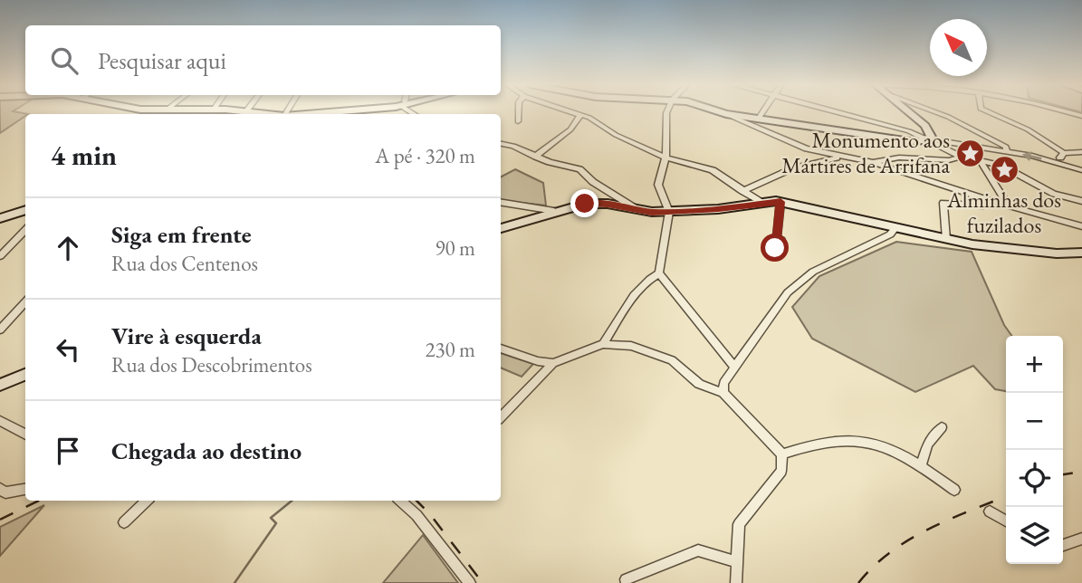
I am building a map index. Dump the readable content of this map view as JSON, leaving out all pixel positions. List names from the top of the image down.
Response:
{
  "places": {
    "place": ["Monumento aos Mártires de Arrifana", "Alminhas dos fuzilados"]
  },
  "north": "top left",
  "page": {
    "search": "Pesquisar aqui",
    "heading": ["4 min", "A pé · 320 m"],
    "list": [
      ["Siga em frente", "Rua dos Centenos", "90 m"],
      ["Vire à esquerda", "Rua dos Descobrimentos", "230 m"],
      "Chegada ao destino"
    ],
    "map_buttons": ["+", "−"]
  }
}
